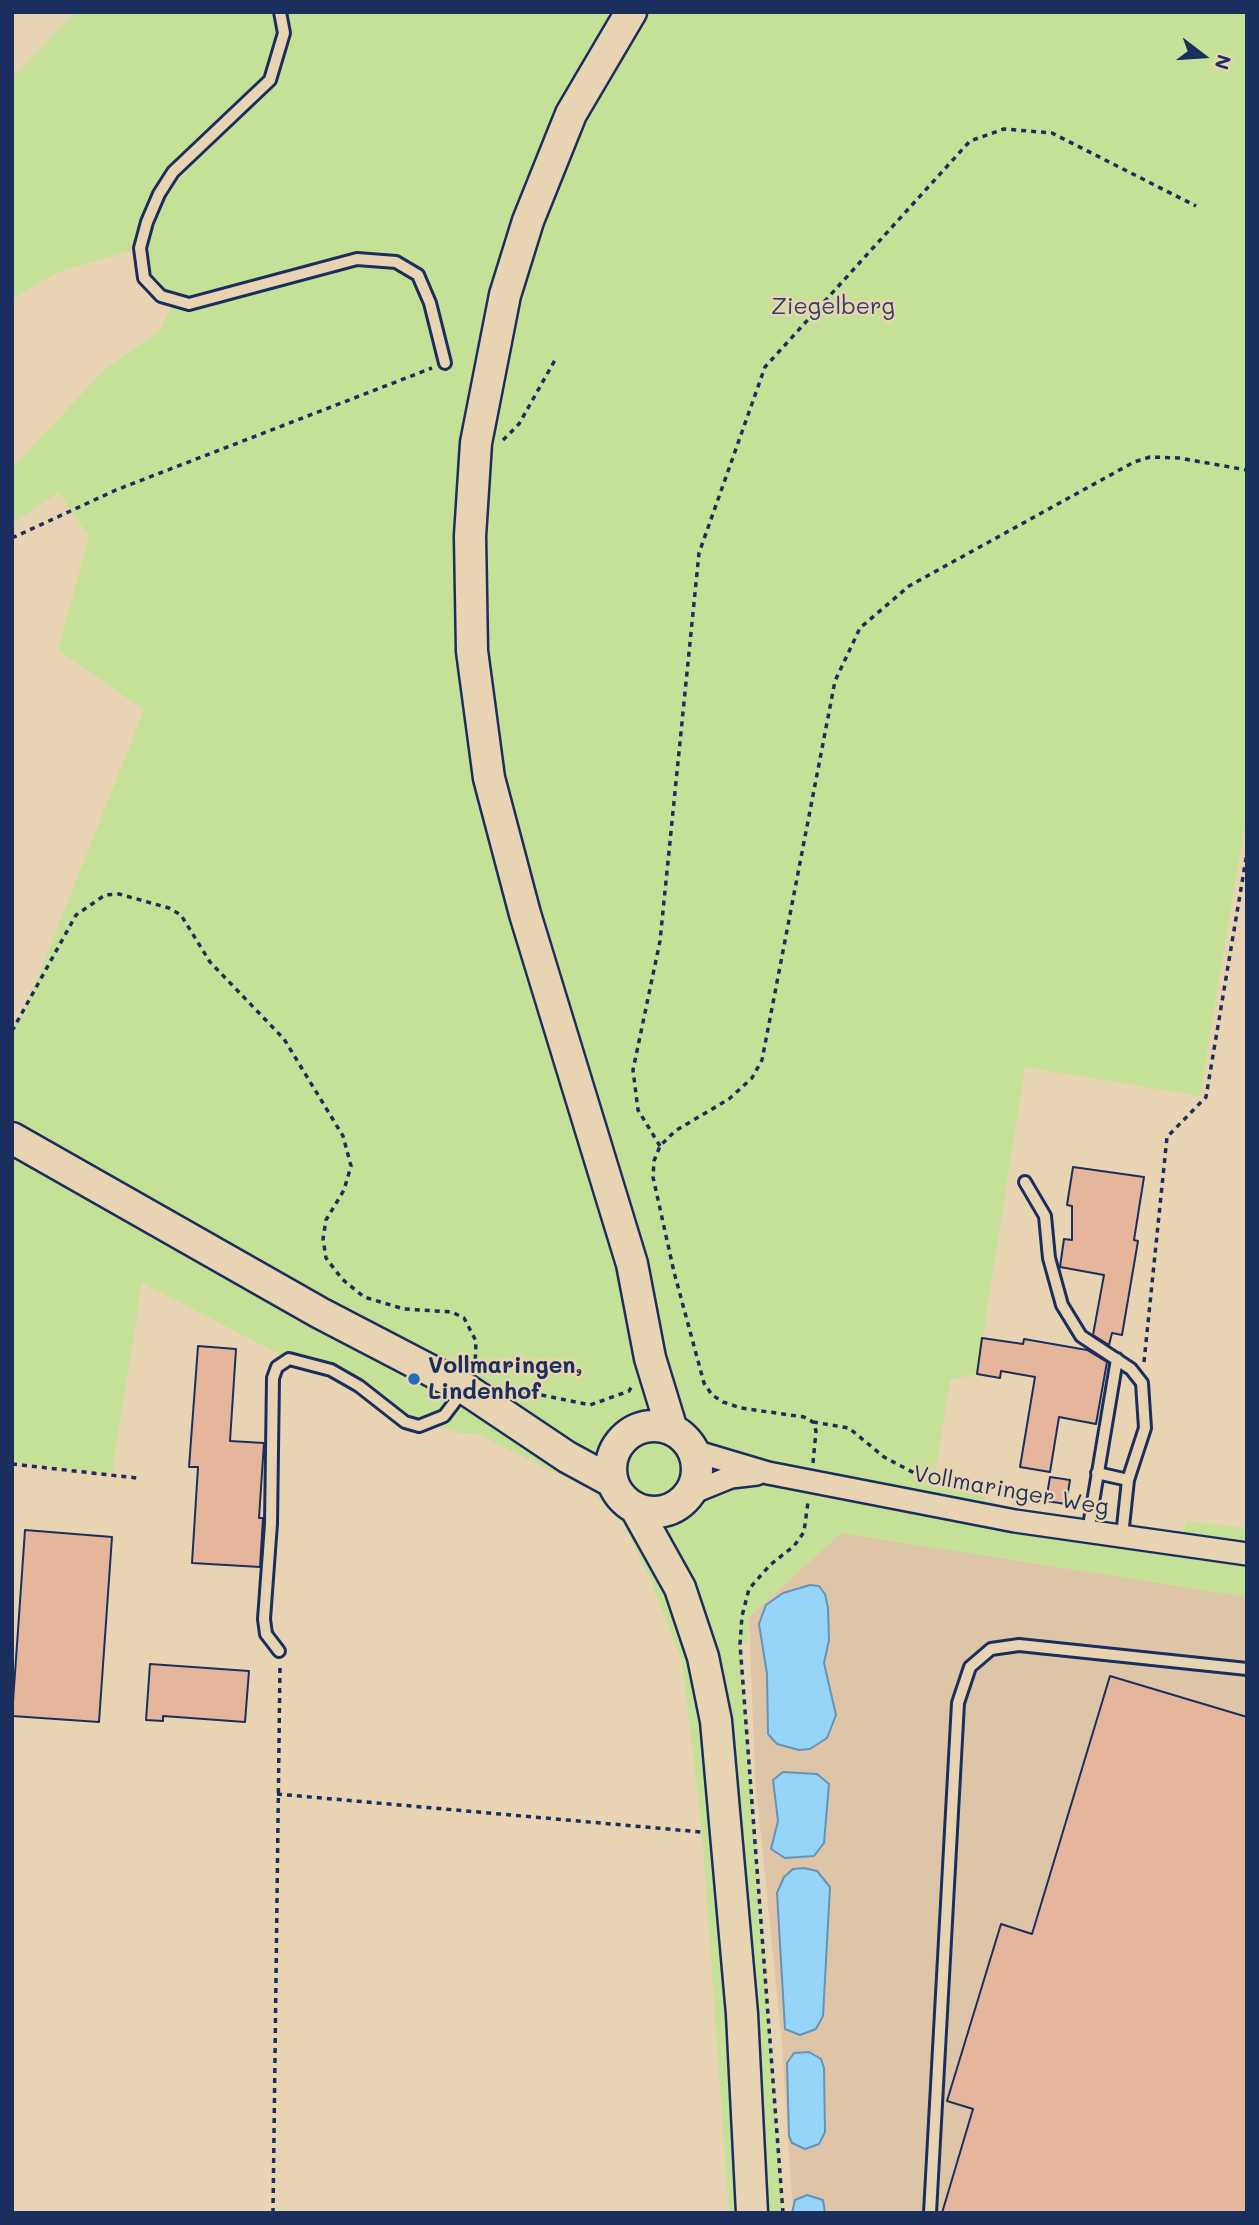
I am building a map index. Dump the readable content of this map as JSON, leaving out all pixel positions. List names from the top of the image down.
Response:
{
  "streets": {
    "street": ["Vollmaringer Weg"]
  },
  "parks": ["Ziegelberg"],
  "places": ["Vollmaringen, Lindenhof"],
  "north": "right"
}
